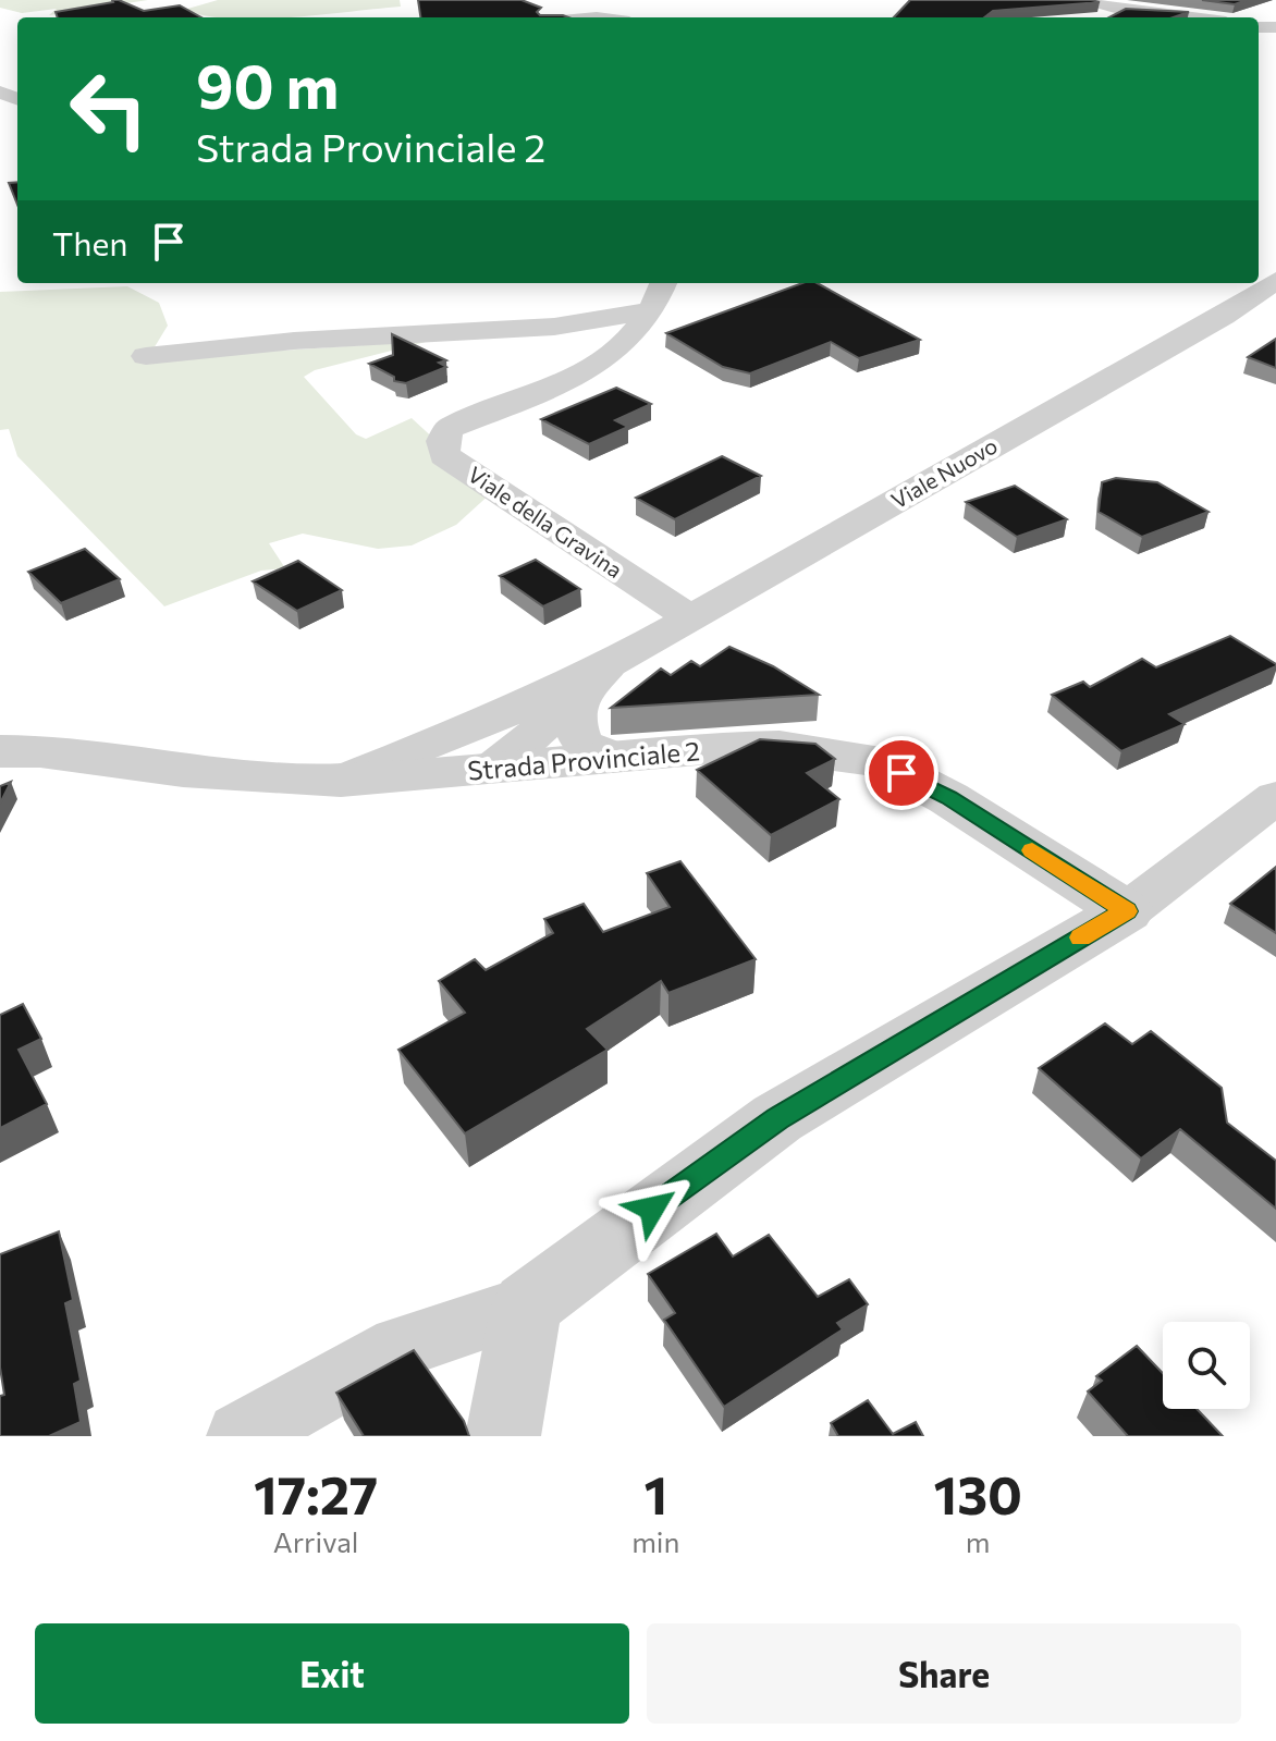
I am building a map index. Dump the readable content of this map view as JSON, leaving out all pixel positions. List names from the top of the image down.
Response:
{
  "streets": {
    "street": ["Viale Nuovo", "Viale della Gravina", "Strada Provinciale 2"]
  },
  "crossings": [
    ["Viale Nuovo", "Viale della Gravina"],
    ["Viale Nuovo", "Strada Provinciale 2"]
  ],
  "page": {
    "turn": ["90 m", "Strada Provinciale 2"],
    "then": "Then",
    "eta": [
      "17:27",
      "Arrival",
      "1",
      "min",
      "130",
      "m"
    ],
    "buttons": ["Exit", "Share"]
  }
}
